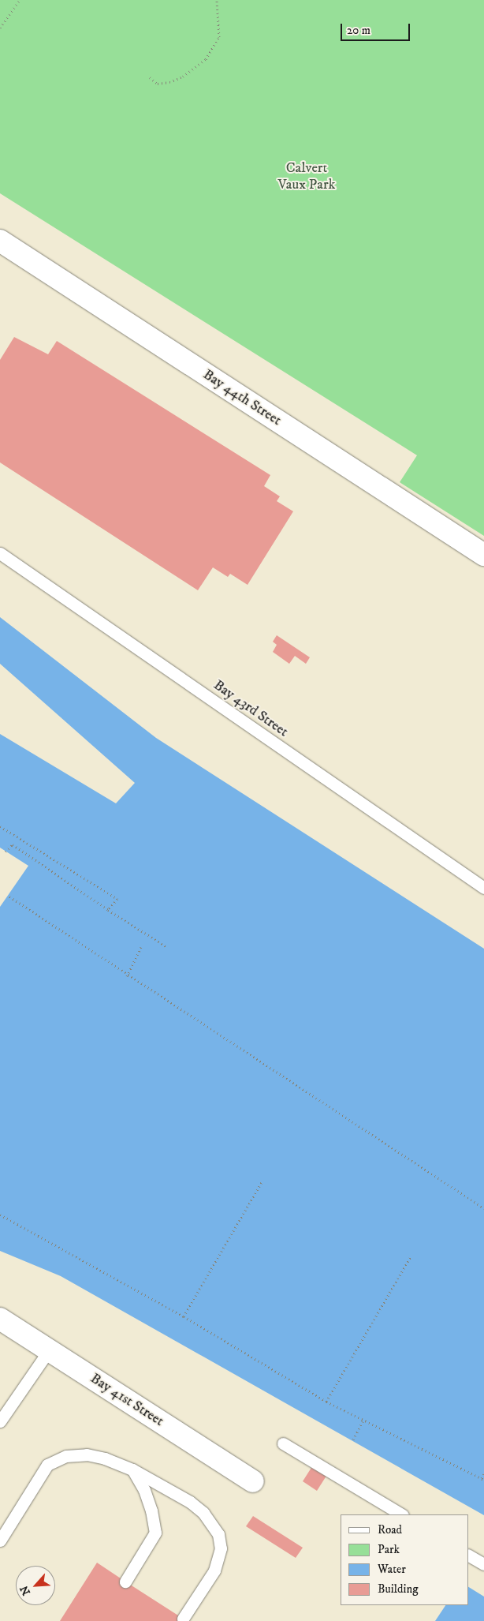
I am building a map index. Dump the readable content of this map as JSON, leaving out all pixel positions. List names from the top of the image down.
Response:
{
  "streets": {
    "street": ["Bay 44th Street", "Bay 41st Street"],
    "lane": ["Bay 43rd Street"]
  },
  "parks": ["Calvert Vaux Park"],
  "legend": [
    "Road",
    "Park",
    "Water",
    "Building"
  ],
  "scale_bar": "20 m",
  "north": "bottom left"
}
